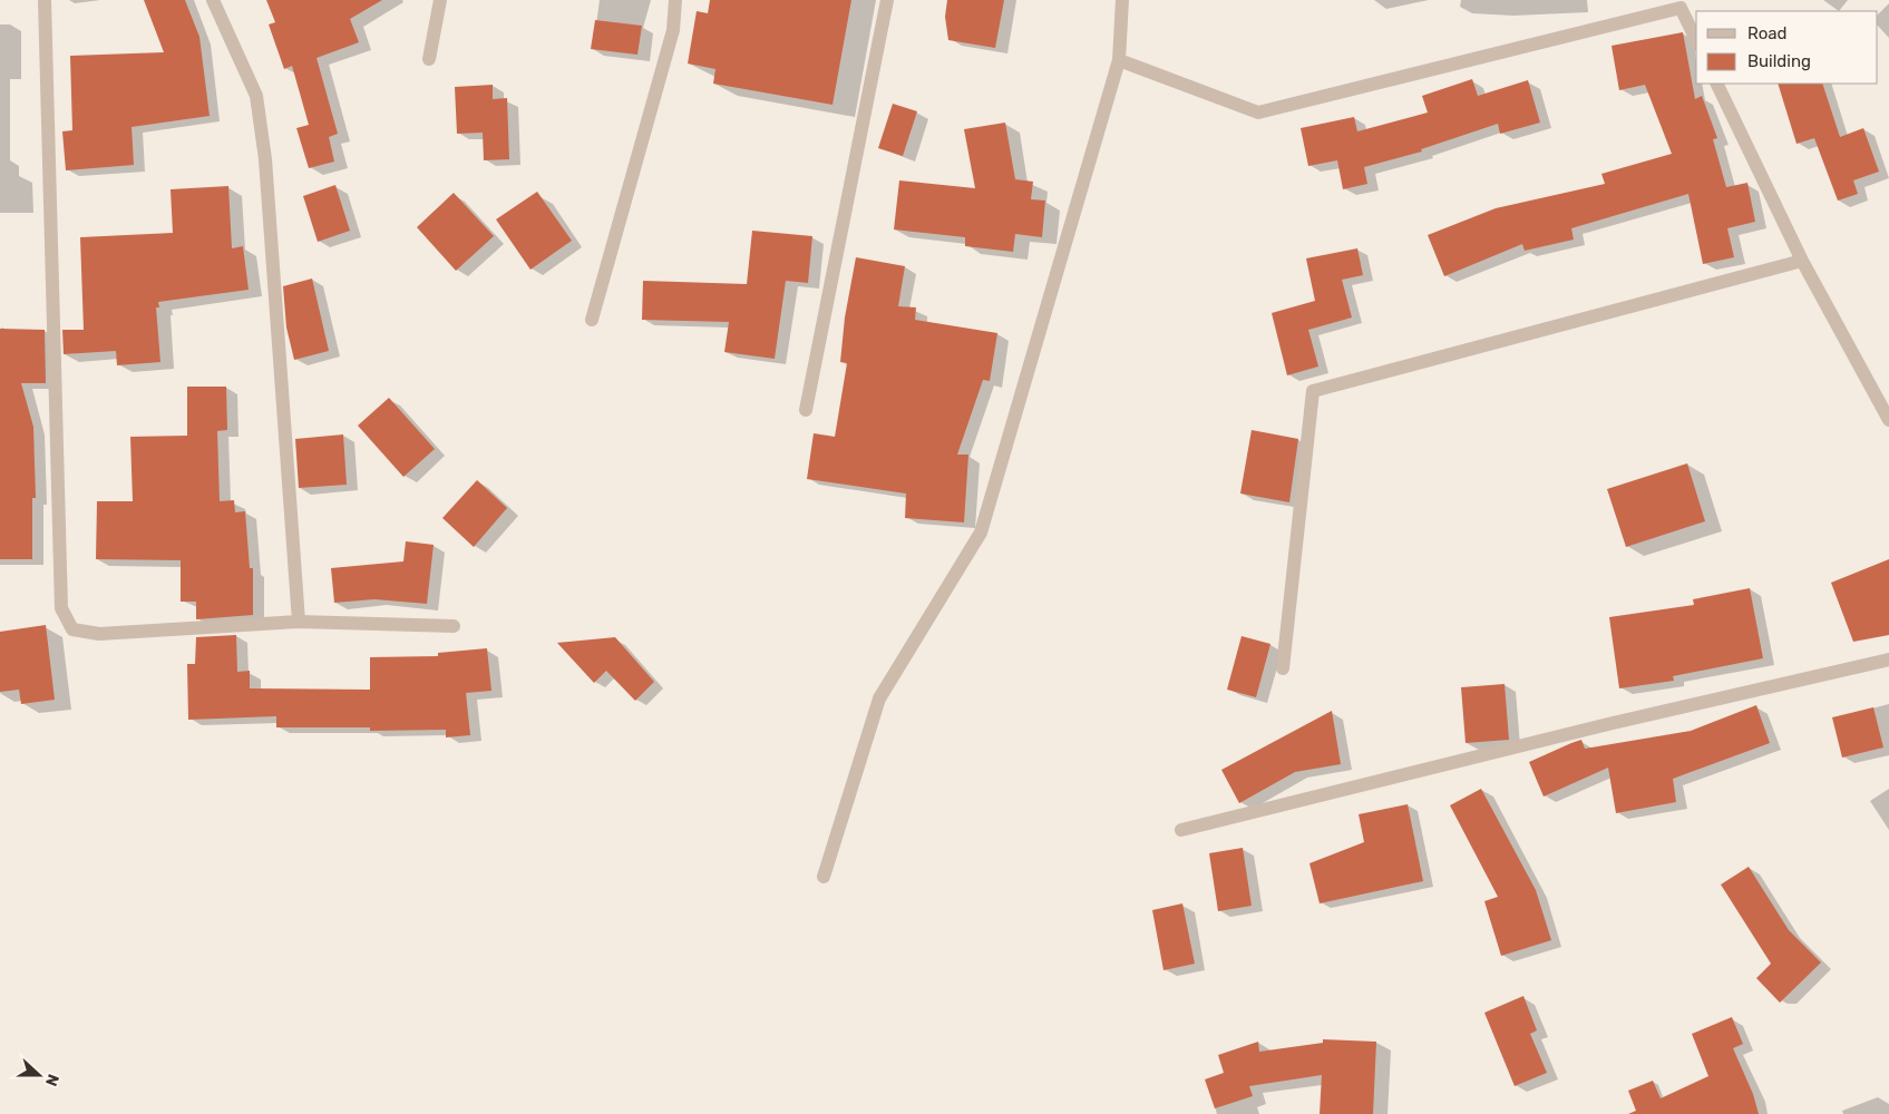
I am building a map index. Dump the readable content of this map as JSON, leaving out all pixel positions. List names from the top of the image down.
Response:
{
  "legend": ["Road", "Building"],
  "north": "right"
}
